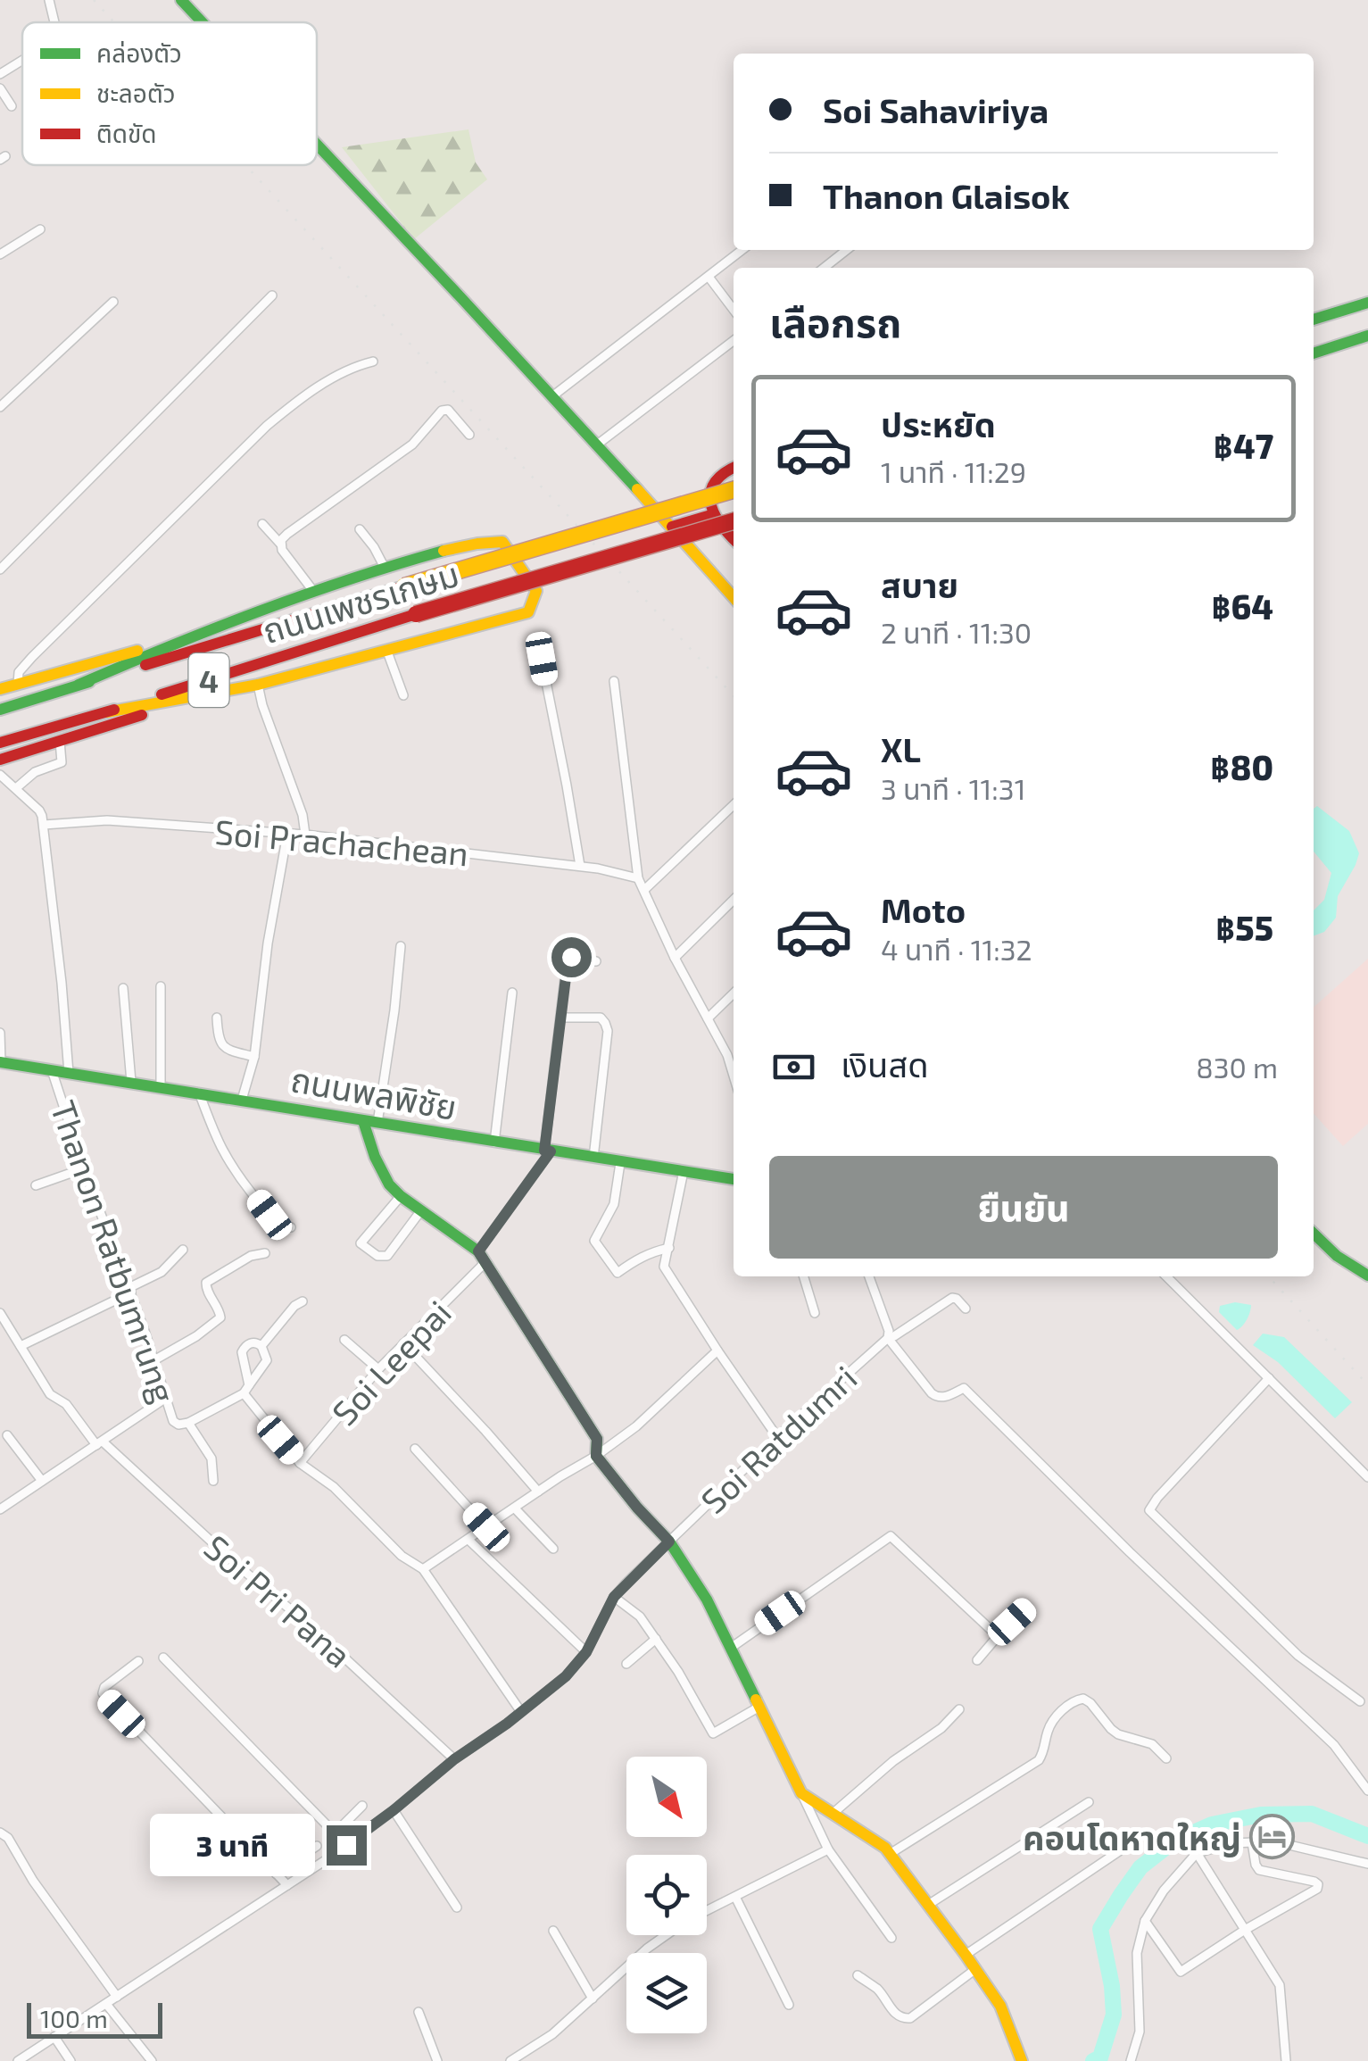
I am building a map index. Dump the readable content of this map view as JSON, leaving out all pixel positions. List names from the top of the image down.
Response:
{
  "streets": {
    "main road": ["ถนนเพชรเกษม", "4", "ถนนพลพิชัย"],
    "street": [
      "Soi Prachachean",
      "Thanon Ratbumrung",
      "Soi Leepai",
      "Soi Ratdumri",
      "Soi Pri Pana"
    ]
  },
  "crossings": [
    ["Soi Prachachean", "Thanon Ratbumrung"],
    ["ถนนพลพิชัย", "Thanon Ratbumrung"],
    ["ถนนพลพิชัย", "Soi Leepai"],
    ["Soi Ratdumri", "Soi Pri Pana"]
  ],
  "places": {
    "hotel": ["คอนโดหาดใหญ่"]
  },
  "legend": ["คล่องตัว", "ชะลอตัว", "ติดขัด"],
  "scale_bar": "100 m",
  "north": "bottom right",
  "page": {
    "banner": ["Soi Sahaviriya", "Thanon Glaisok"],
    "heading": "เลือกรถ",
    "list": [
      {
        "name": "ประหยัด",
        "note": "1 นาที · 11:29",
        "value": "฿47"
      },
      {
        "name": "สบาย",
        "note": "2 นาที · 11:30",
        "value": "฿64"
      },
      {
        "name": "XL",
        "note": "3 นาที · 11:31",
        "value": "฿80"
      },
      {
        "name": "Moto",
        "note": "4 นาที · 11:32",
        "value": "฿55"
      }
    ],
    "pay": ["เงินสด", "830 m"],
    "buttons": "ยืนยัน",
    "bubble": "3 นาที",
    "scale": "100 m"
  }
}
